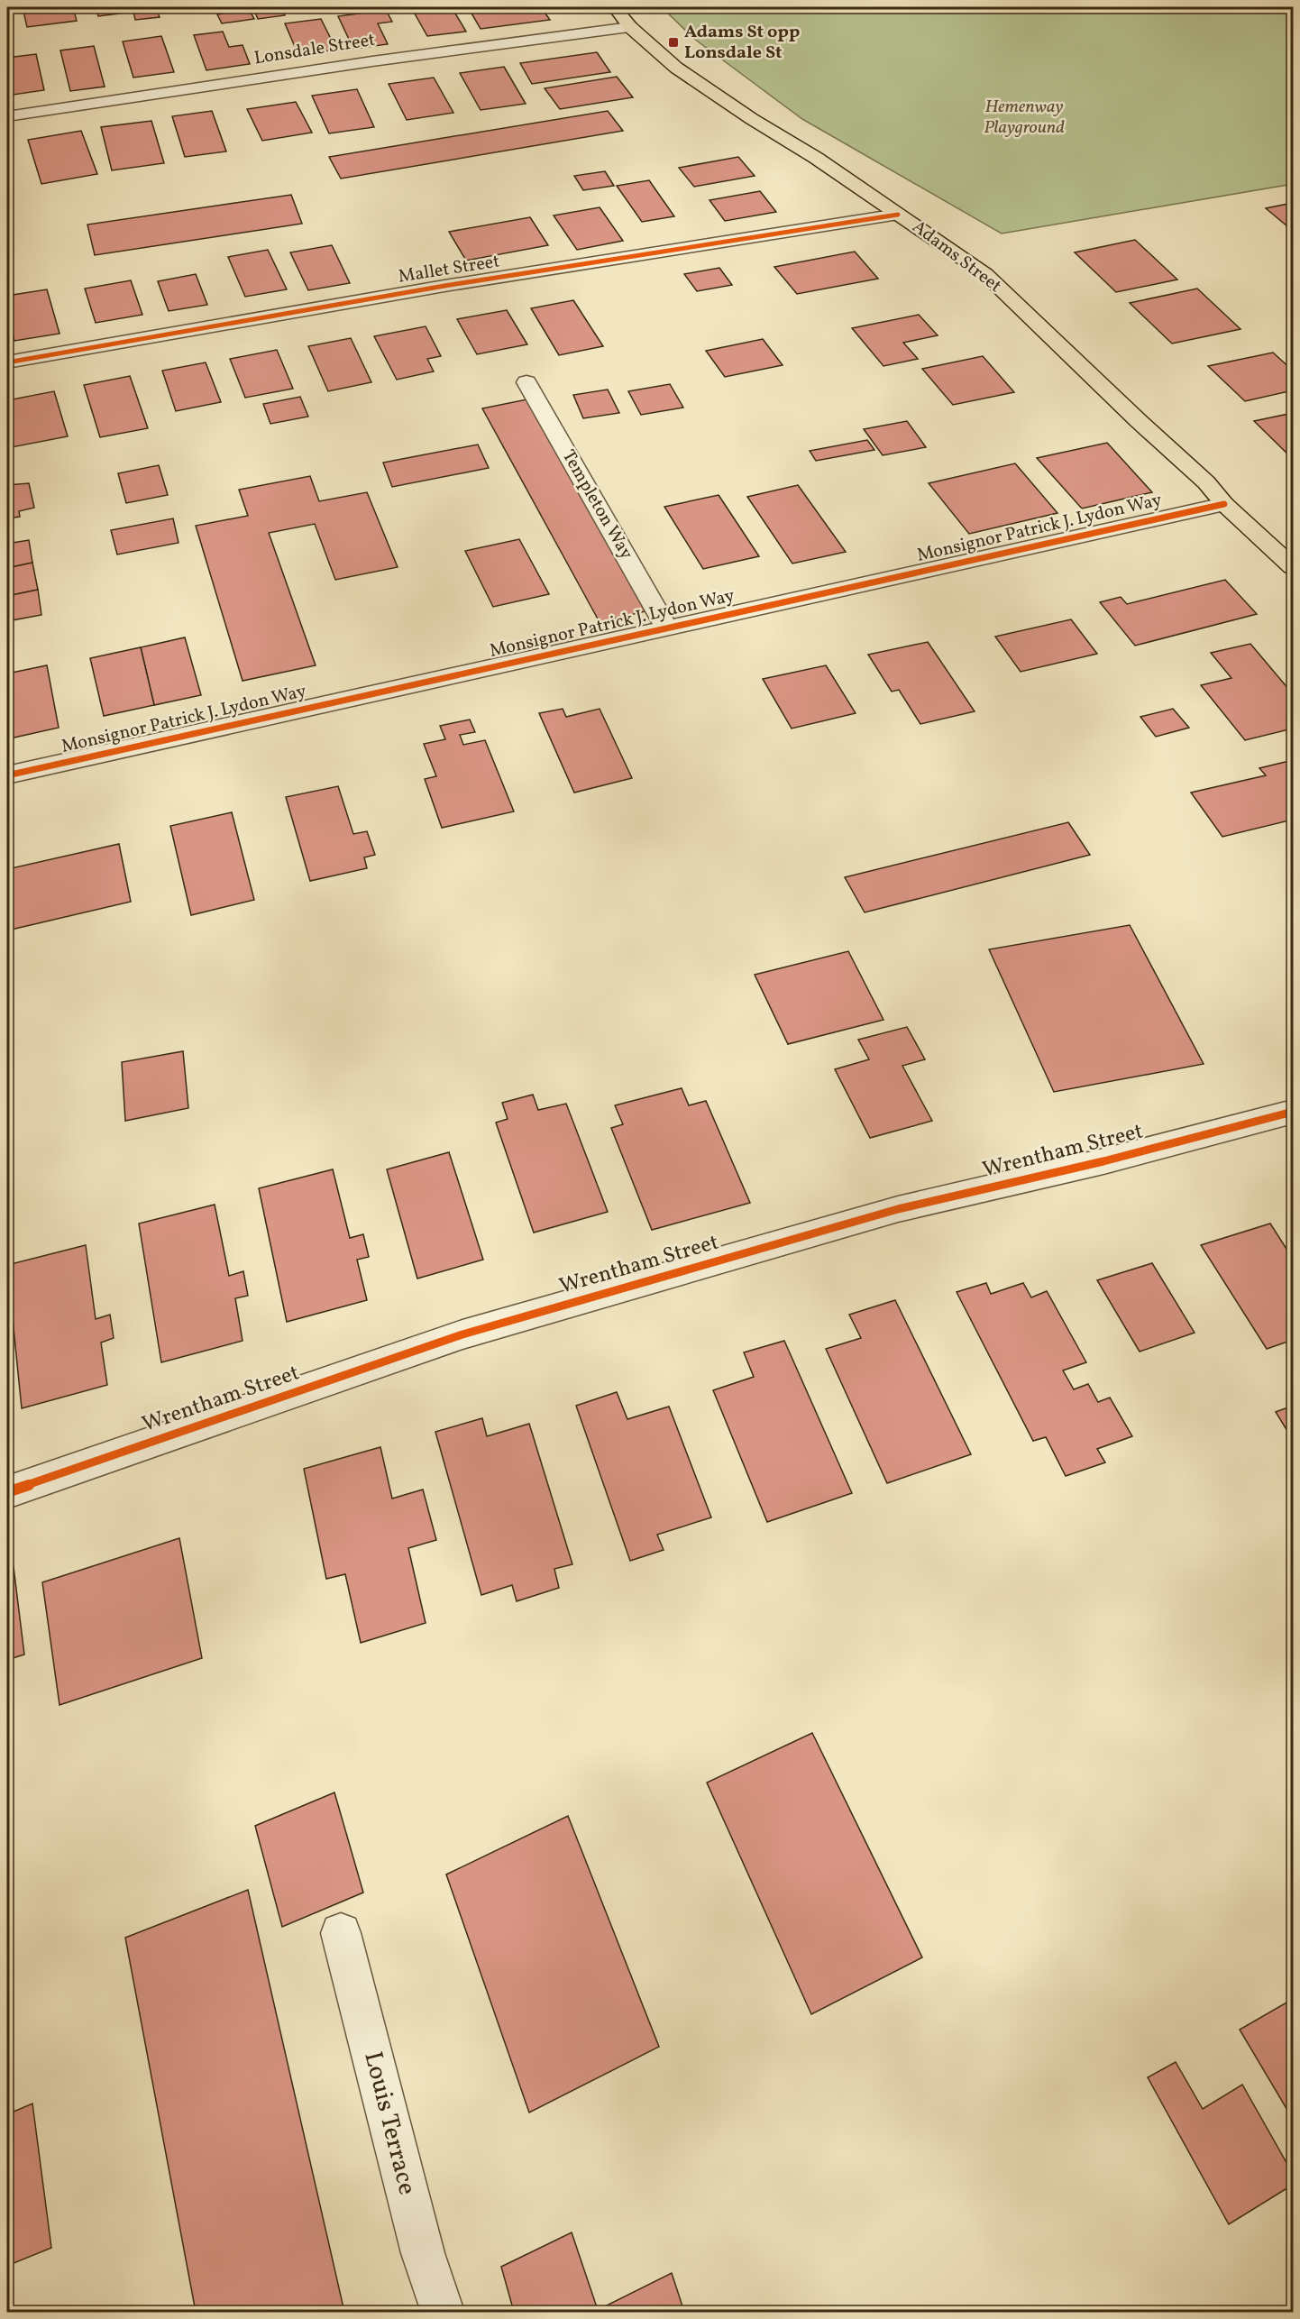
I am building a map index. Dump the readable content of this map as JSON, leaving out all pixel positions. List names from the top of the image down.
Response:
{
  "streets": {
    "main road": ["Adams Street"],
    "street": [
      "Lonsdale Street",
      "Mallet Street",
      "Templeton Way",
      "Monsignor Patrick J. Lydon Way",
      "Wrentham Street",
      "Louis Terrace"
    ]
  },
  "crossings": [
    ["Lonsdale Street", "Adams Street"],
    ["Adams Street", "Mallet Street"],
    ["Adams Street", "Monsignor Patrick J. Lydon Way"],
    ["Templeton Way", "Monsignor Patrick J. Lydon Way"]
  ],
  "parks": ["Hemenway Playground"],
  "places": {
    "transit": ["Adams St opp Lonsdale St"]
  }
}
